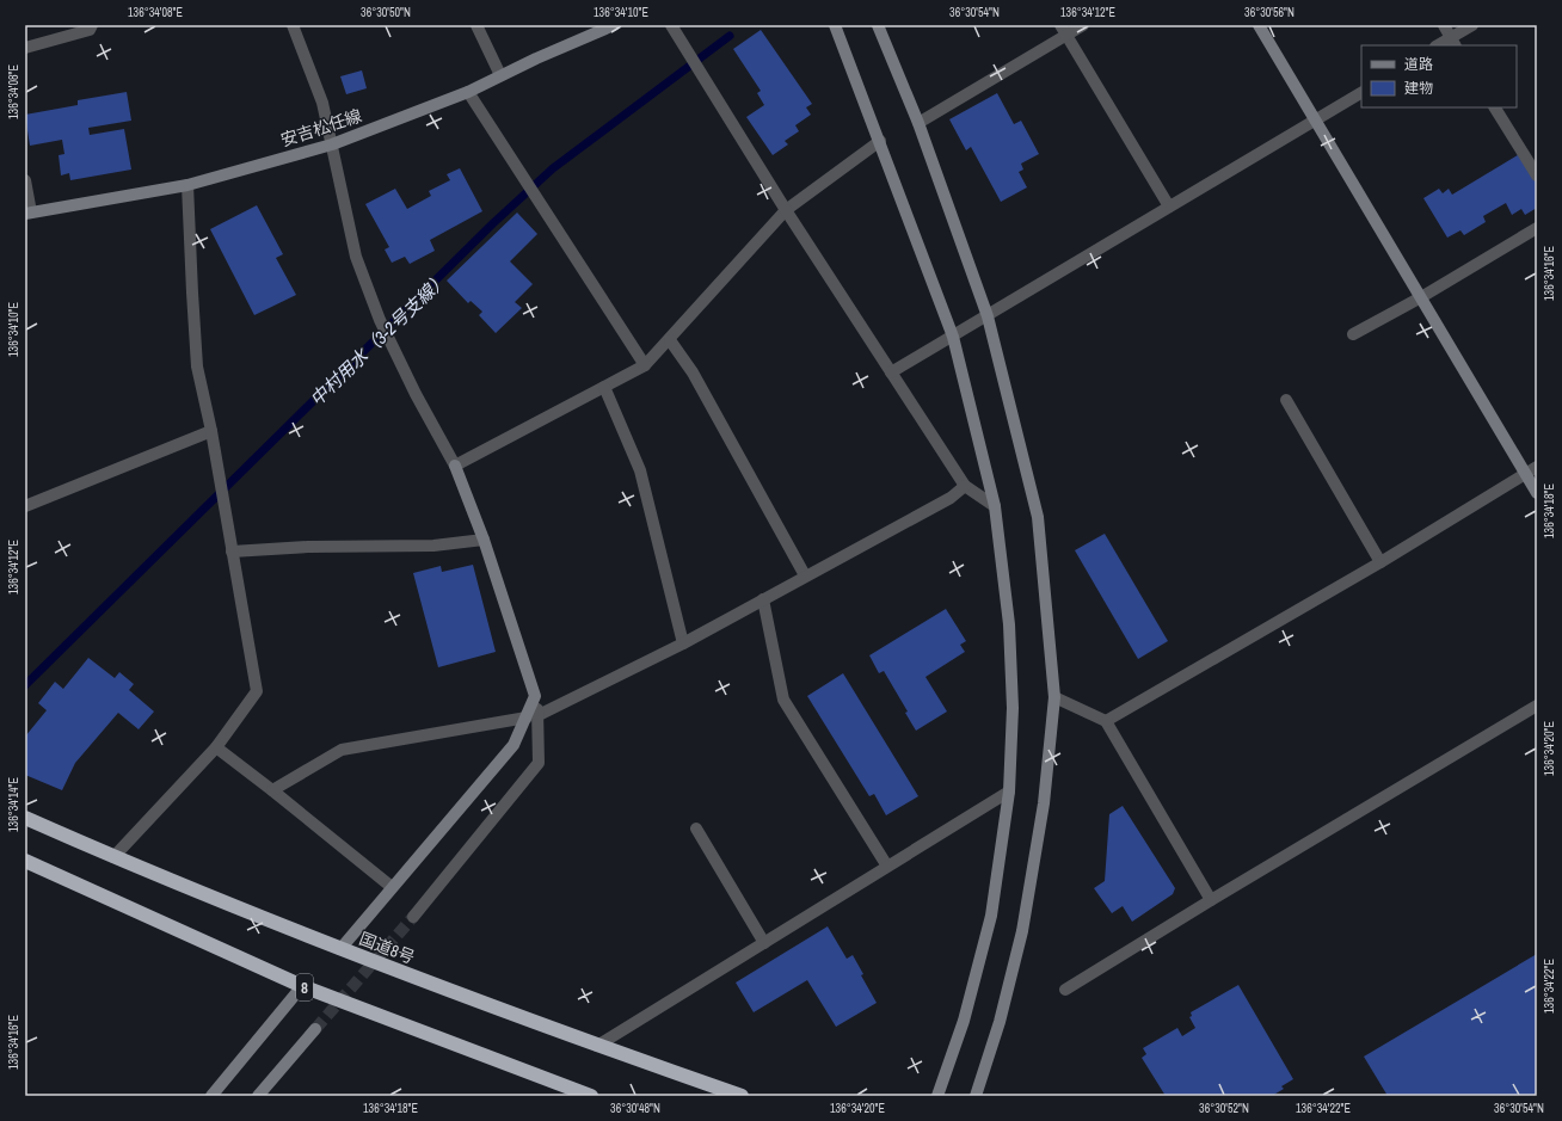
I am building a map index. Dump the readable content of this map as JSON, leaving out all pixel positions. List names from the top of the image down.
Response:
{
  "streets": {
    "highway": ["国道8号", "8"],
    "street": ["安吉松任線"]
  },
  "water": ["中村用水（3-2号支線）"],
  "legend": ["道路", "建物"],
  "coordinates": [
    "136°34'08\"E",
    "36°30'50\"N",
    "136°34'10\"E",
    "36°30'54\"N",
    "136°34'12\"E",
    "36°30'56\"N",
    "136°34'16\"E",
    "136°34'18\"E",
    "136°34'20\"E",
    "136°34'14\"E",
    "136°34'22\"E",
    "36°30'48\"N",
    "36°30'52\"N"
  ]
}
